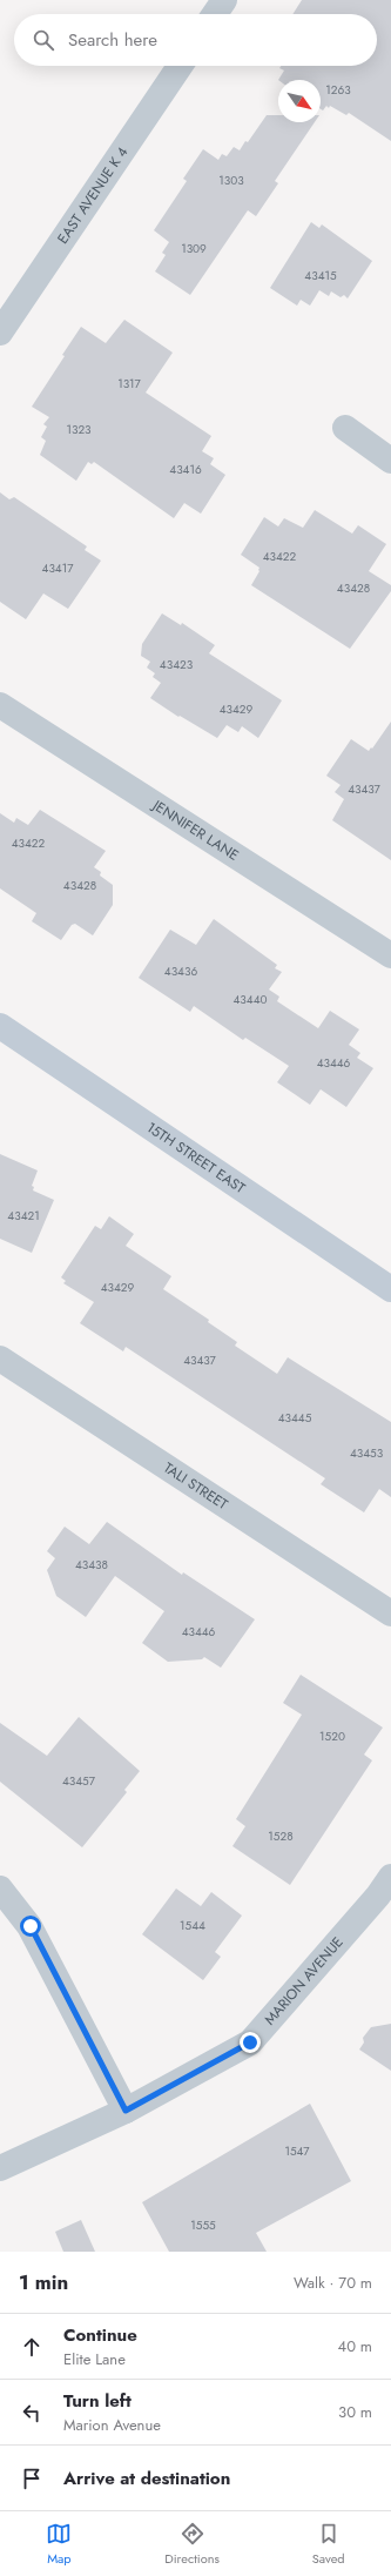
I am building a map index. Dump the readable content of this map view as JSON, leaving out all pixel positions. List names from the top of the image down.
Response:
{
  "streets": {
    "street": [
      "EAST AVENUE K 4",
      "JENNIFER LANE",
      "15TH STREET EAST",
      "TALI STREET",
      "MARION AVENUE"
    ]
  },
  "house_numbers": [
    "1263",
    "1303",
    "1309",
    "43415",
    "1317",
    "1323",
    "43416",
    "43422",
    "43417",
    "43428",
    "43423",
    "43429",
    "43437",
    "43422",
    "43428",
    "43436",
    "43440",
    "43446",
    "43421",
    "43429",
    "43437",
    "43445",
    "43453",
    "43438",
    "43446",
    "1520",
    "43457",
    "1528",
    "1544",
    "1547",
    "1555"
  ],
  "north": "bottom right",
  "page": {
    "search": "Search here",
    "heading": ["1 min", "Walk · 70 m"],
    "list": [
      ["Continue", "Elite Lane", "40 m"],
      ["Turn left", "Marion Avenue", "30 m"],
      "Arrive at destination"
    ],
    "nav": ["Map", "Directions", "Saved"]
  }
}
